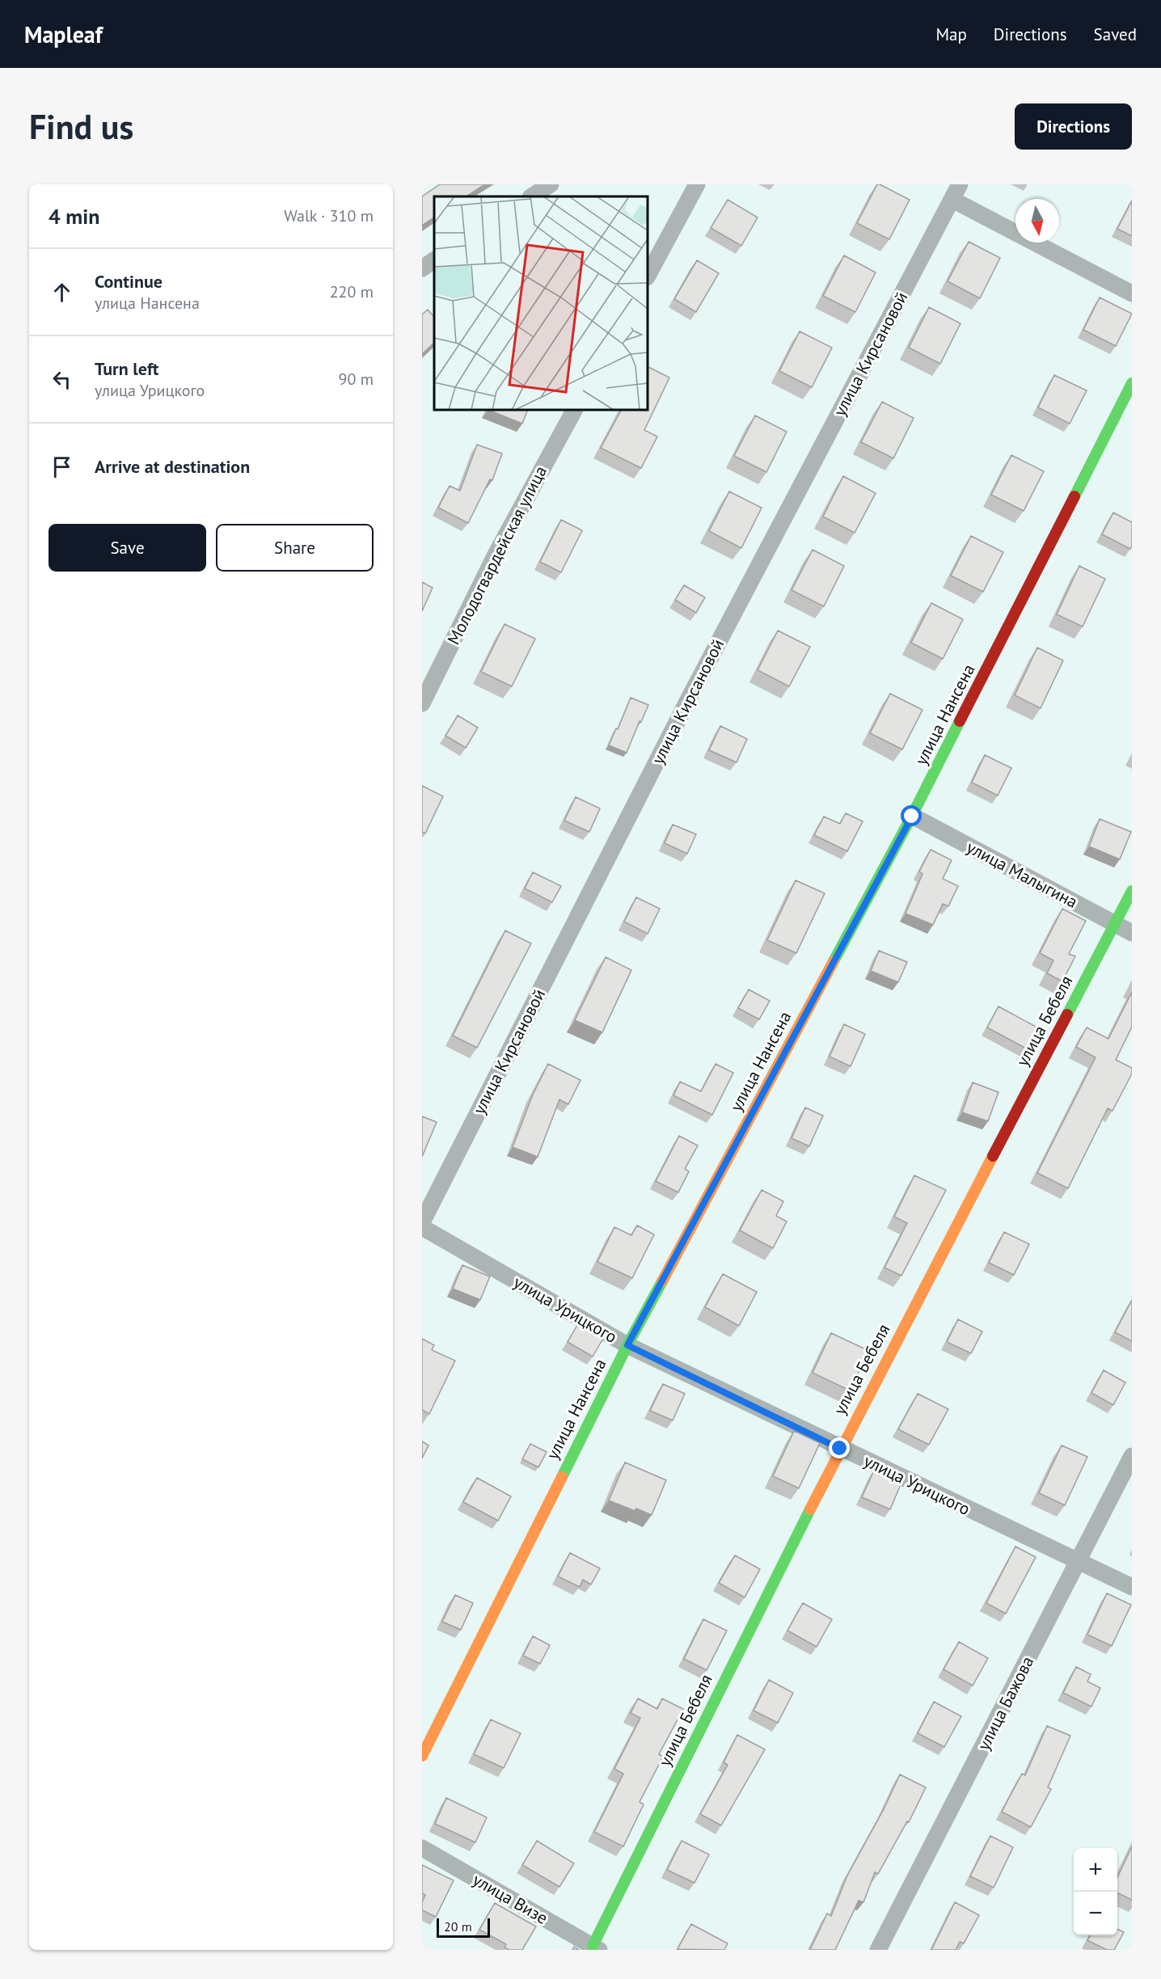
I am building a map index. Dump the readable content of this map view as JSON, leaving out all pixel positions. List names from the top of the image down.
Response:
{
  "streets": {
    "main road": ["улица Нансена", "улица Бебеля"],
    "street": [
      "улица Кирсановой",
      "Молодогвардейская улица",
      "улица Малыгина",
      "улица Урицкого",
      "улица Бажова",
      "улица Визе"
    ]
  },
  "crossings": [
    ["улица Нансена", "улица Малыгина"],
    ["улица Нансена", "улица Урицкого"],
    ["улица Малыгина", "улица Бебеля"],
    ["улица Бебеля", "улица Урицкого"],
    ["улица Бебеля", "улица Визе"],
    ["улица Урицкого", "улица Бажова"]
  ],
  "scale_bar": "20 m",
  "north": "bottom",
  "page": {
    "header": "Mapleaf",
    "nav": ["Map", "Directions", "Saved"],
    "buttons": [
      "Directions",
      ["Save", "Share"]
    ],
    "title": "Find us",
    "heading": ["4 min", "Walk · 310 m"],
    "list": [
      ["Continue", "улица Нансена", "220 m"],
      ["Turn left", "улица Урицкого", "90 m"],
      "Arrive at destination"
    ],
    "map_buttons": ["+", "−"],
    "scale": "20 m"
  }
}
